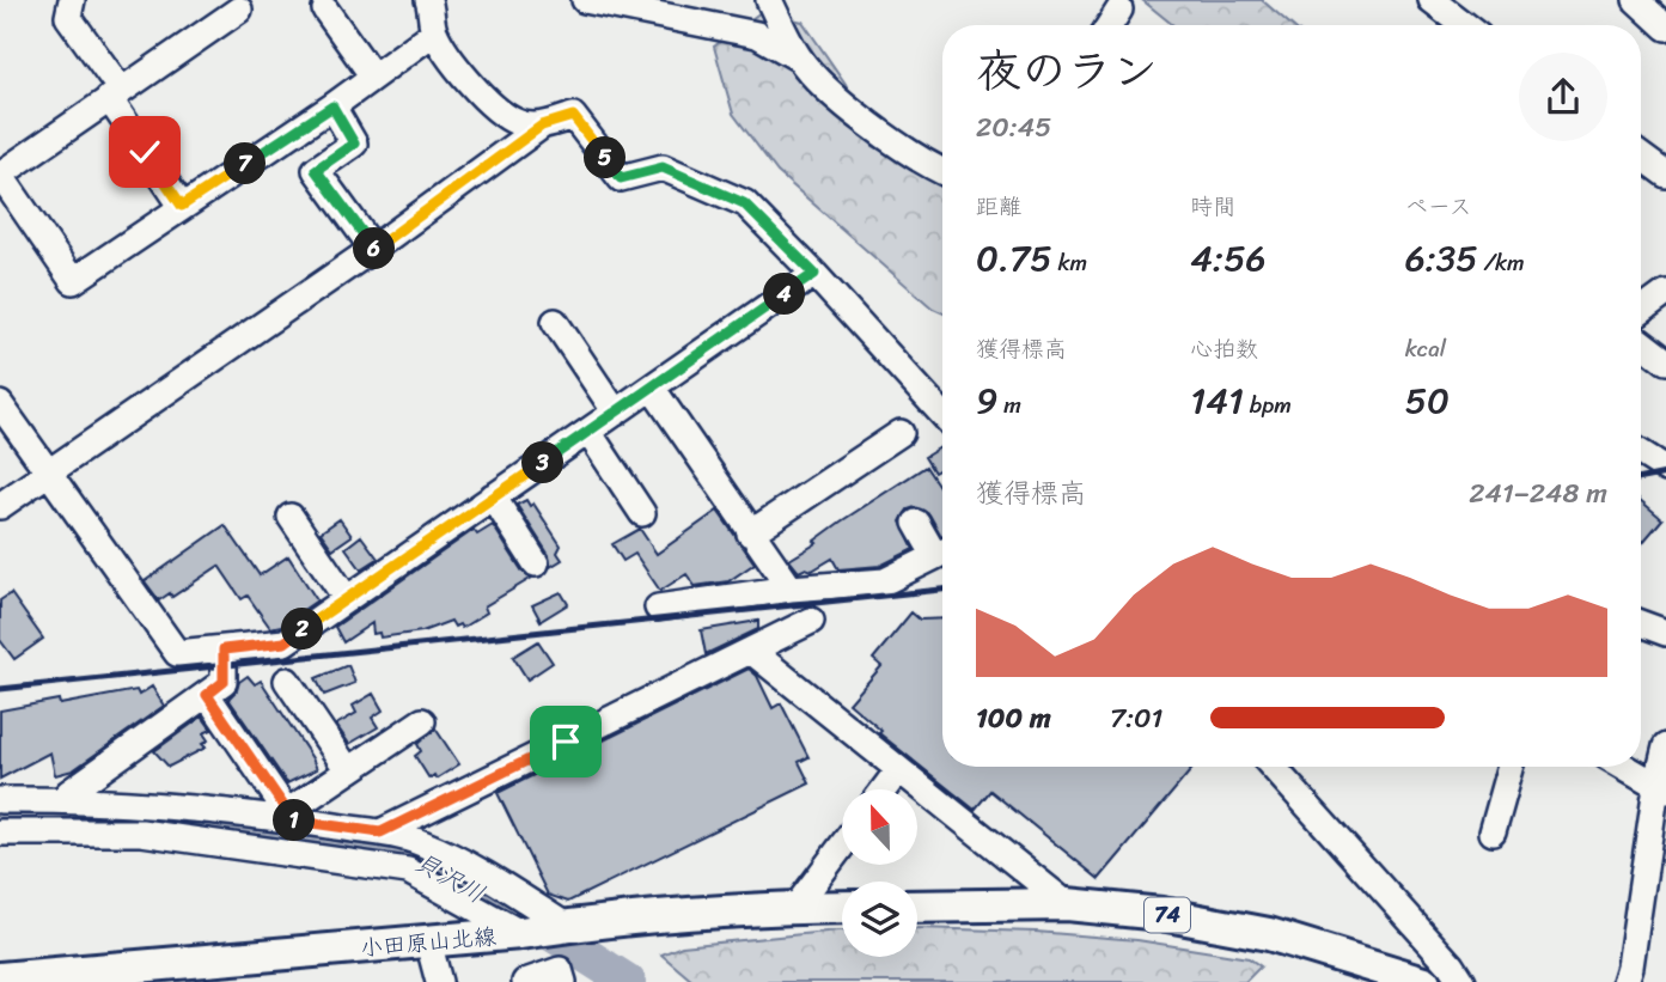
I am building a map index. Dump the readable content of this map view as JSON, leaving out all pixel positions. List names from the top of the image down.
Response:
{
  "streets": {
    "main road": ["74", "小田原山北線"]
  },
  "water": ["貝沢川"],
  "north": "top",
  "page": {
    "heading": ["夜のラン", "20:45"],
    "pins": [
      "5",
      "7",
      "6",
      "4",
      "3",
      "2",
      "1"
    ],
    "stats": [
      ["距離", "0.75 km"],
      ["時間", "4:56"],
      ["ペース", "6:35 /km"],
      ["獲得標高", "9 m"],
      ["心拍数", "141 bpm"],
      ["kcal", "50"]
    ],
    "chart": ["獲得標高", "241–248 m"],
    "list": [
      {
        "name": "100 m",
        "note": "7:01"
      }
    ]
  }
}
